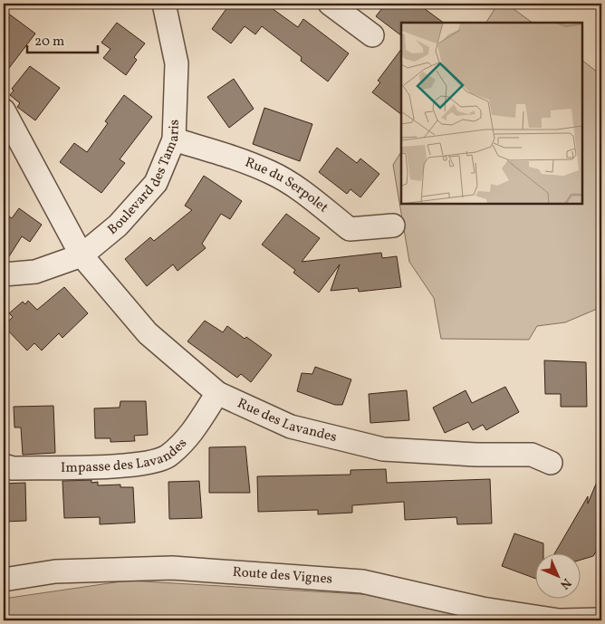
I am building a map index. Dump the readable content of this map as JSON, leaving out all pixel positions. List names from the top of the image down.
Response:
{
  "streets": {
    "street": [
      "Boulevard des Tamaris",
      "Rue du Serpolet",
      "Rue des Lavandes",
      "Impasse des Lavandes",
      "Route des Vignes"
    ]
  },
  "crossings": [
    ["Boulevard des Tamaris", "Rue du Serpolet"],
    ["Boulevard des Tamaris", "Rue des Lavandes"],
    ["Rue des Lavandes", "Impasse des Lavandes"]
  ],
  "scale_bar": "20 m",
  "north": "bottom right"
}
